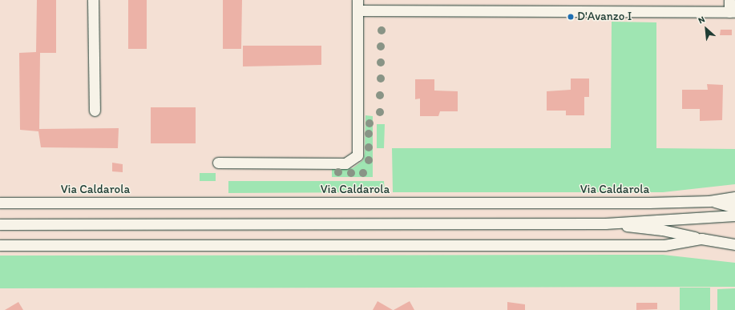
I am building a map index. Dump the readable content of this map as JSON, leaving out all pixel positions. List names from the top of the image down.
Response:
{
  "streets": {
    "street": ["Via Caldarola"]
  },
  "places": ["D'Avanzo I"],
  "north": "top left"
}
